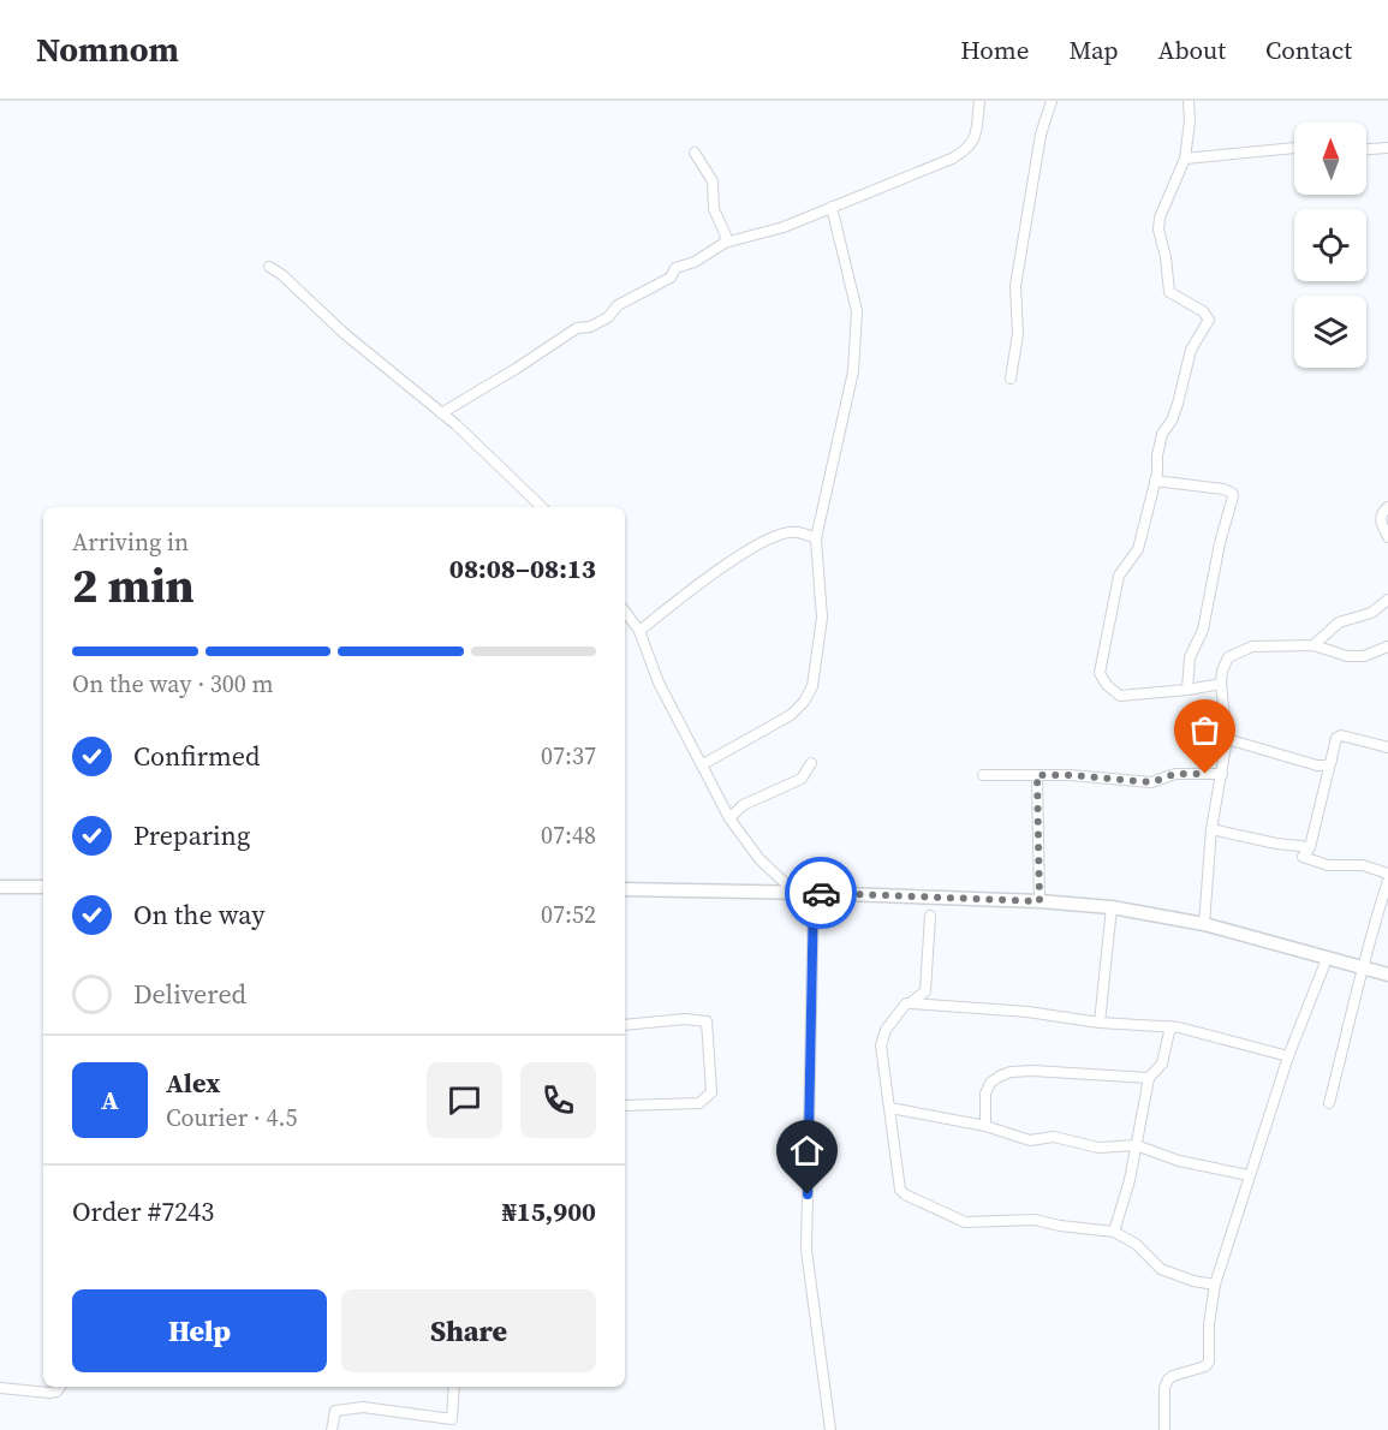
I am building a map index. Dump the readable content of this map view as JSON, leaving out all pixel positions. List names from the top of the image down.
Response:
{
  "north": "top",
  "page": {
    "header": "Nomnom",
    "nav": [
      "Home",
      "Map",
      "About",
      "Contact"
    ],
    "heading": ["2 min", "Arriving in", "08:08–08:13"],
    "panel": [
      "Alex",
      "Courier · 4.5",
      "Order #7243",
      "₦15,900"
    ],
    "bar": "On the way · 300 m",
    "list": [
      ["Confirmed", "07:37"],
      ["Preparing", "07:48"],
      ["On the way", "07:52"],
      "Delivered"
    ],
    "round": "A",
    "buttons": ["Help", "Share"]
  }
}
